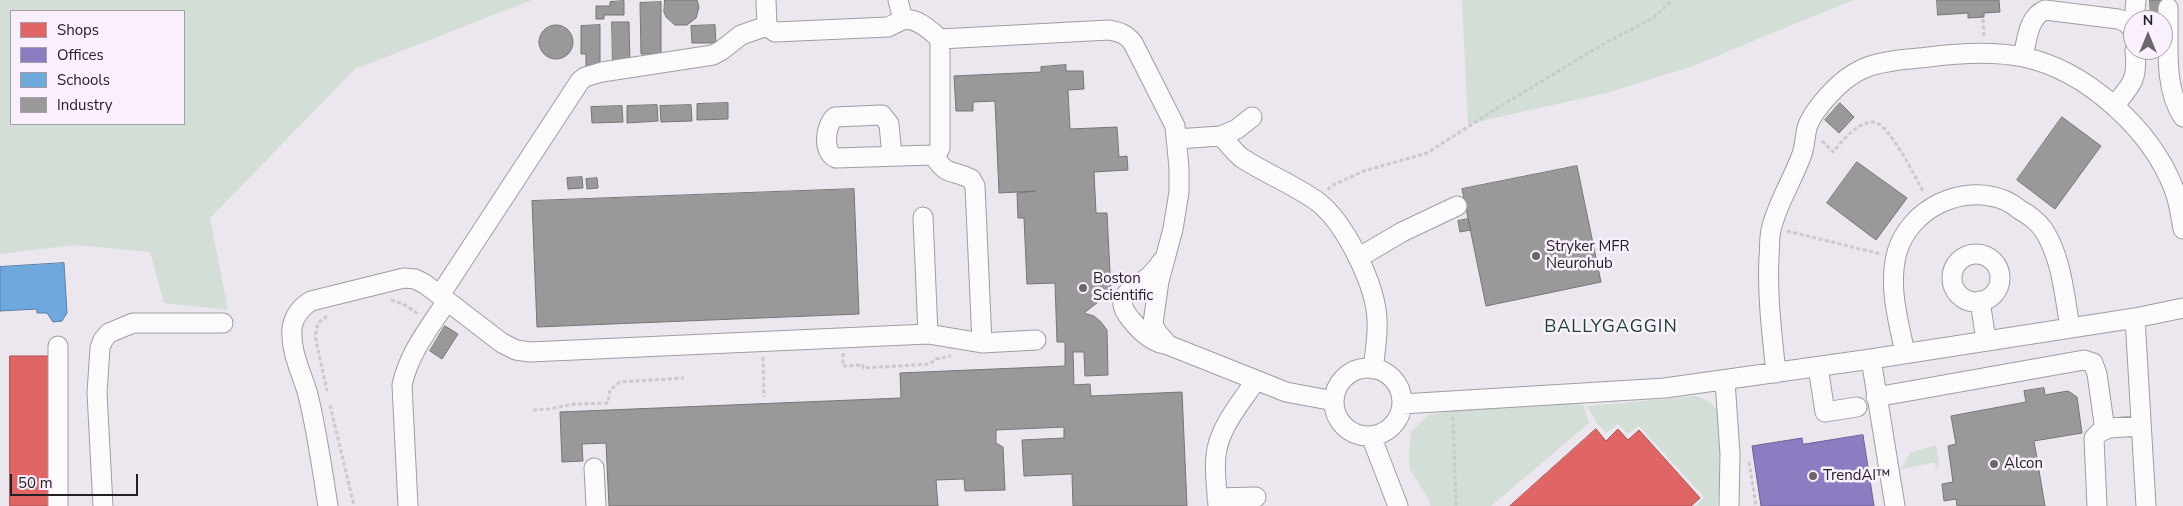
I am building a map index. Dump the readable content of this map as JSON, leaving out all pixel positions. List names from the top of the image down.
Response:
{
  "districts": ["BALLYGAGGIN"],
  "places": [
    "Stryker MFR Neurohub",
    "Boston Scientific",
    "Alcon",
    "TrendAI™"
  ],
  "legend": [
    "Shops",
    "Offices",
    "Schools",
    "Industry"
  ],
  "scale_bar": "50 m",
  "north": "top"
}
